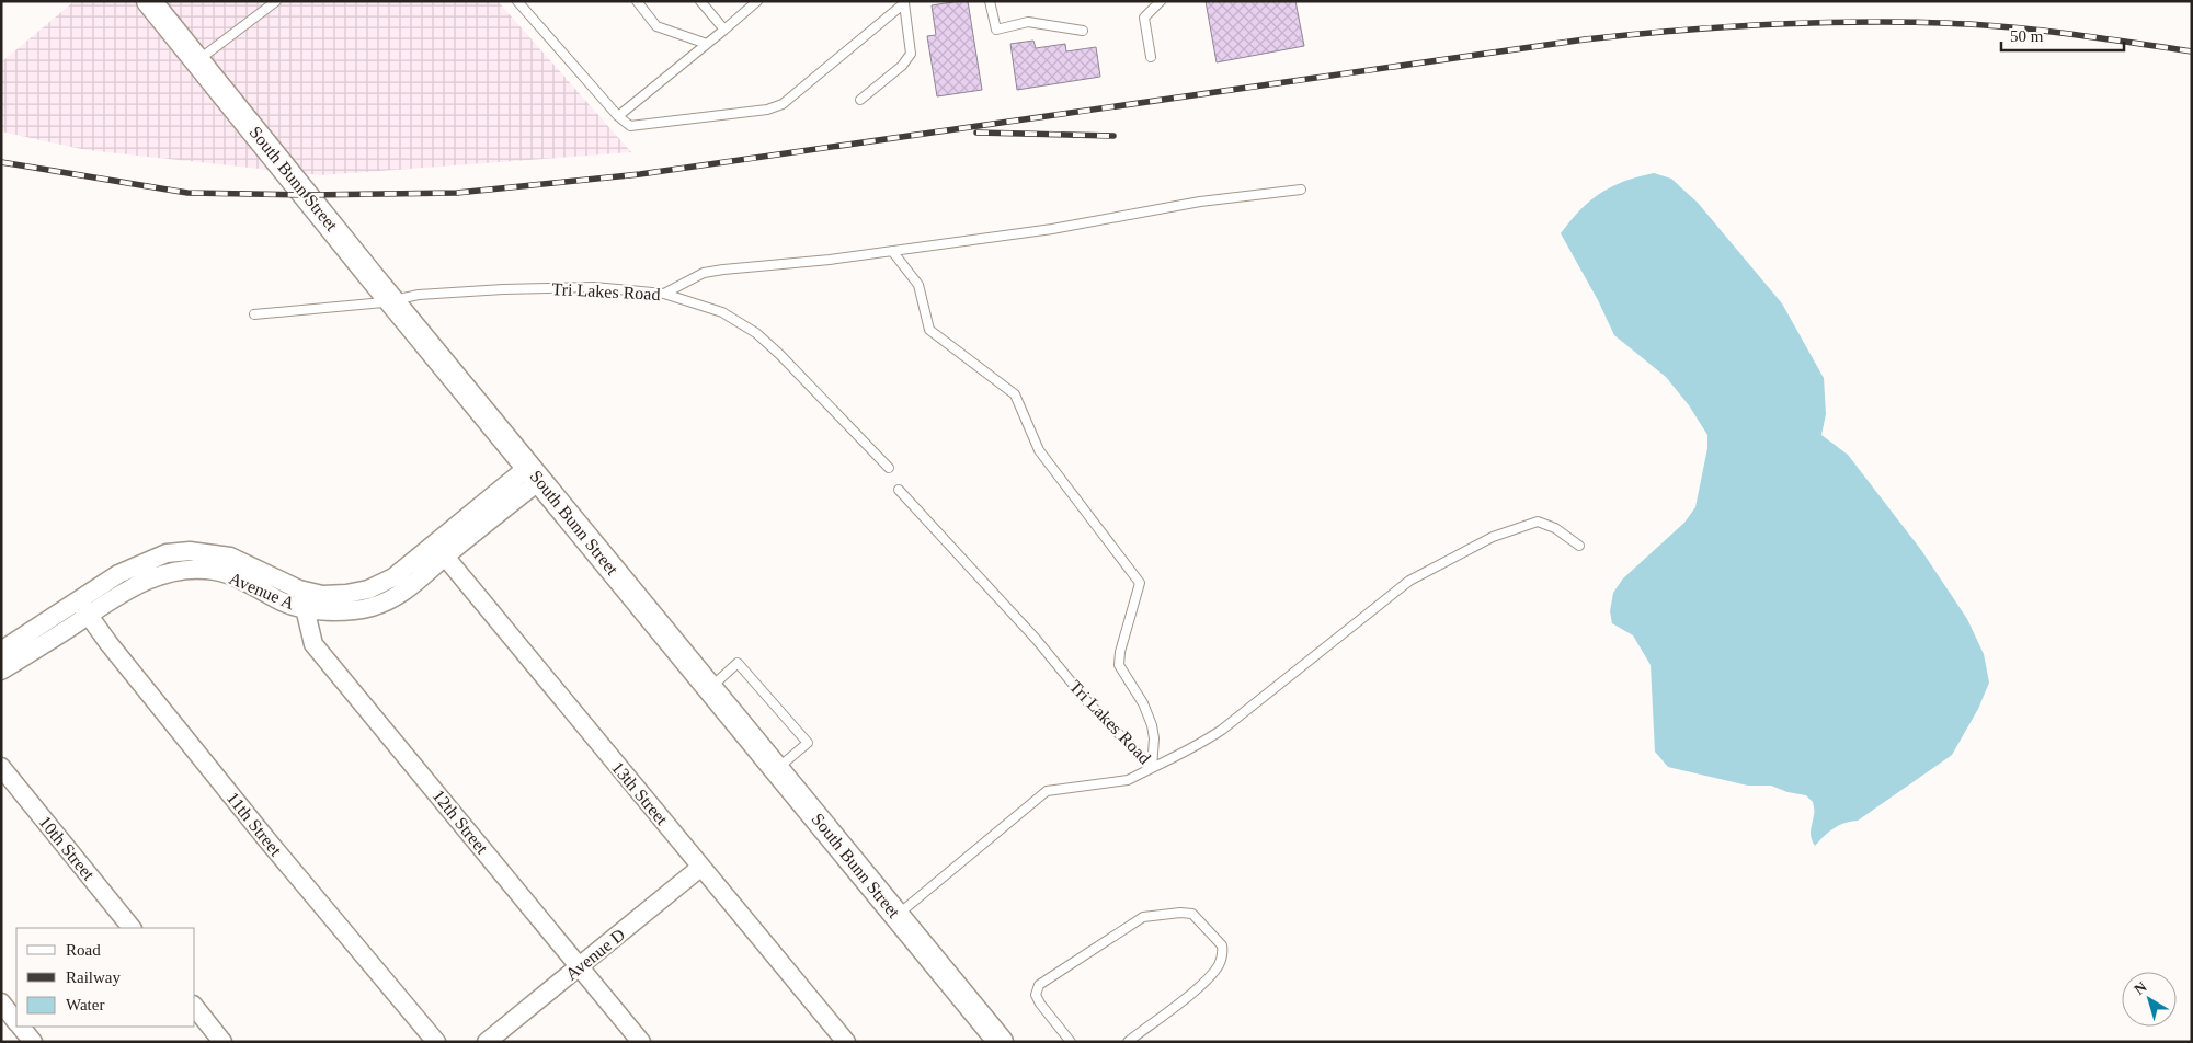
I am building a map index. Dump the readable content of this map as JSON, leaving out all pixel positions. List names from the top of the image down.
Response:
{
  "streets": {
    "street": [
      "South Bunn Street",
      "Avenue A",
      "13th Street",
      "12th Street",
      "11th Street",
      "10th Street",
      "Avenue D"
    ],
    "lane": ["Tri Lakes Road"]
  },
  "crossings": [
    ["South Bunn Street", "Tri Lakes Road"],
    ["South Bunn Street", "Avenue A"],
    ["Avenue A", "13th Street"],
    ["Avenue A", "12th Street"],
    ["Avenue A", "11th Street"],
    ["13th Street", "Avenue D"],
    ["12th Street", "Avenue D"]
  ],
  "legend": ["Road", "Railway", "Water"],
  "scale_bar": "50 m",
  "north": "top left"
}
